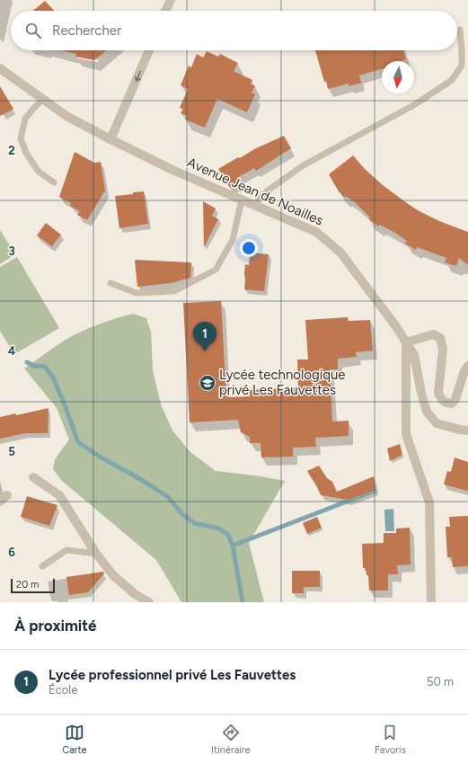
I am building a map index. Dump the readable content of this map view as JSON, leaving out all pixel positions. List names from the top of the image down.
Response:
{
  "streets": {
    "street": ["Avenue Jean de Noailles"]
  },
  "places": {
    "school or university": ["Lycée technologique privé Les Fauvettes"]
  },
  "scale_bar": "20 m",
  "north": "bottom",
  "page": {
    "search": "Rechercher",
    "pins": "1",
    "scale": "20 m",
    "heading": "À proximité",
    "list": [
      {
        "mark": "1",
        "name": "Lycée professionnel privé Les Fauvettes",
        "note": "École",
        "value": "50 m"
      }
    ],
    "nav": ["Carte", "Itinéraire", "Favoris"]
  },
  "grid": {
    "rows": [
      "2",
      "3",
      "4",
      "5",
      "6"
    ]
  }
}
